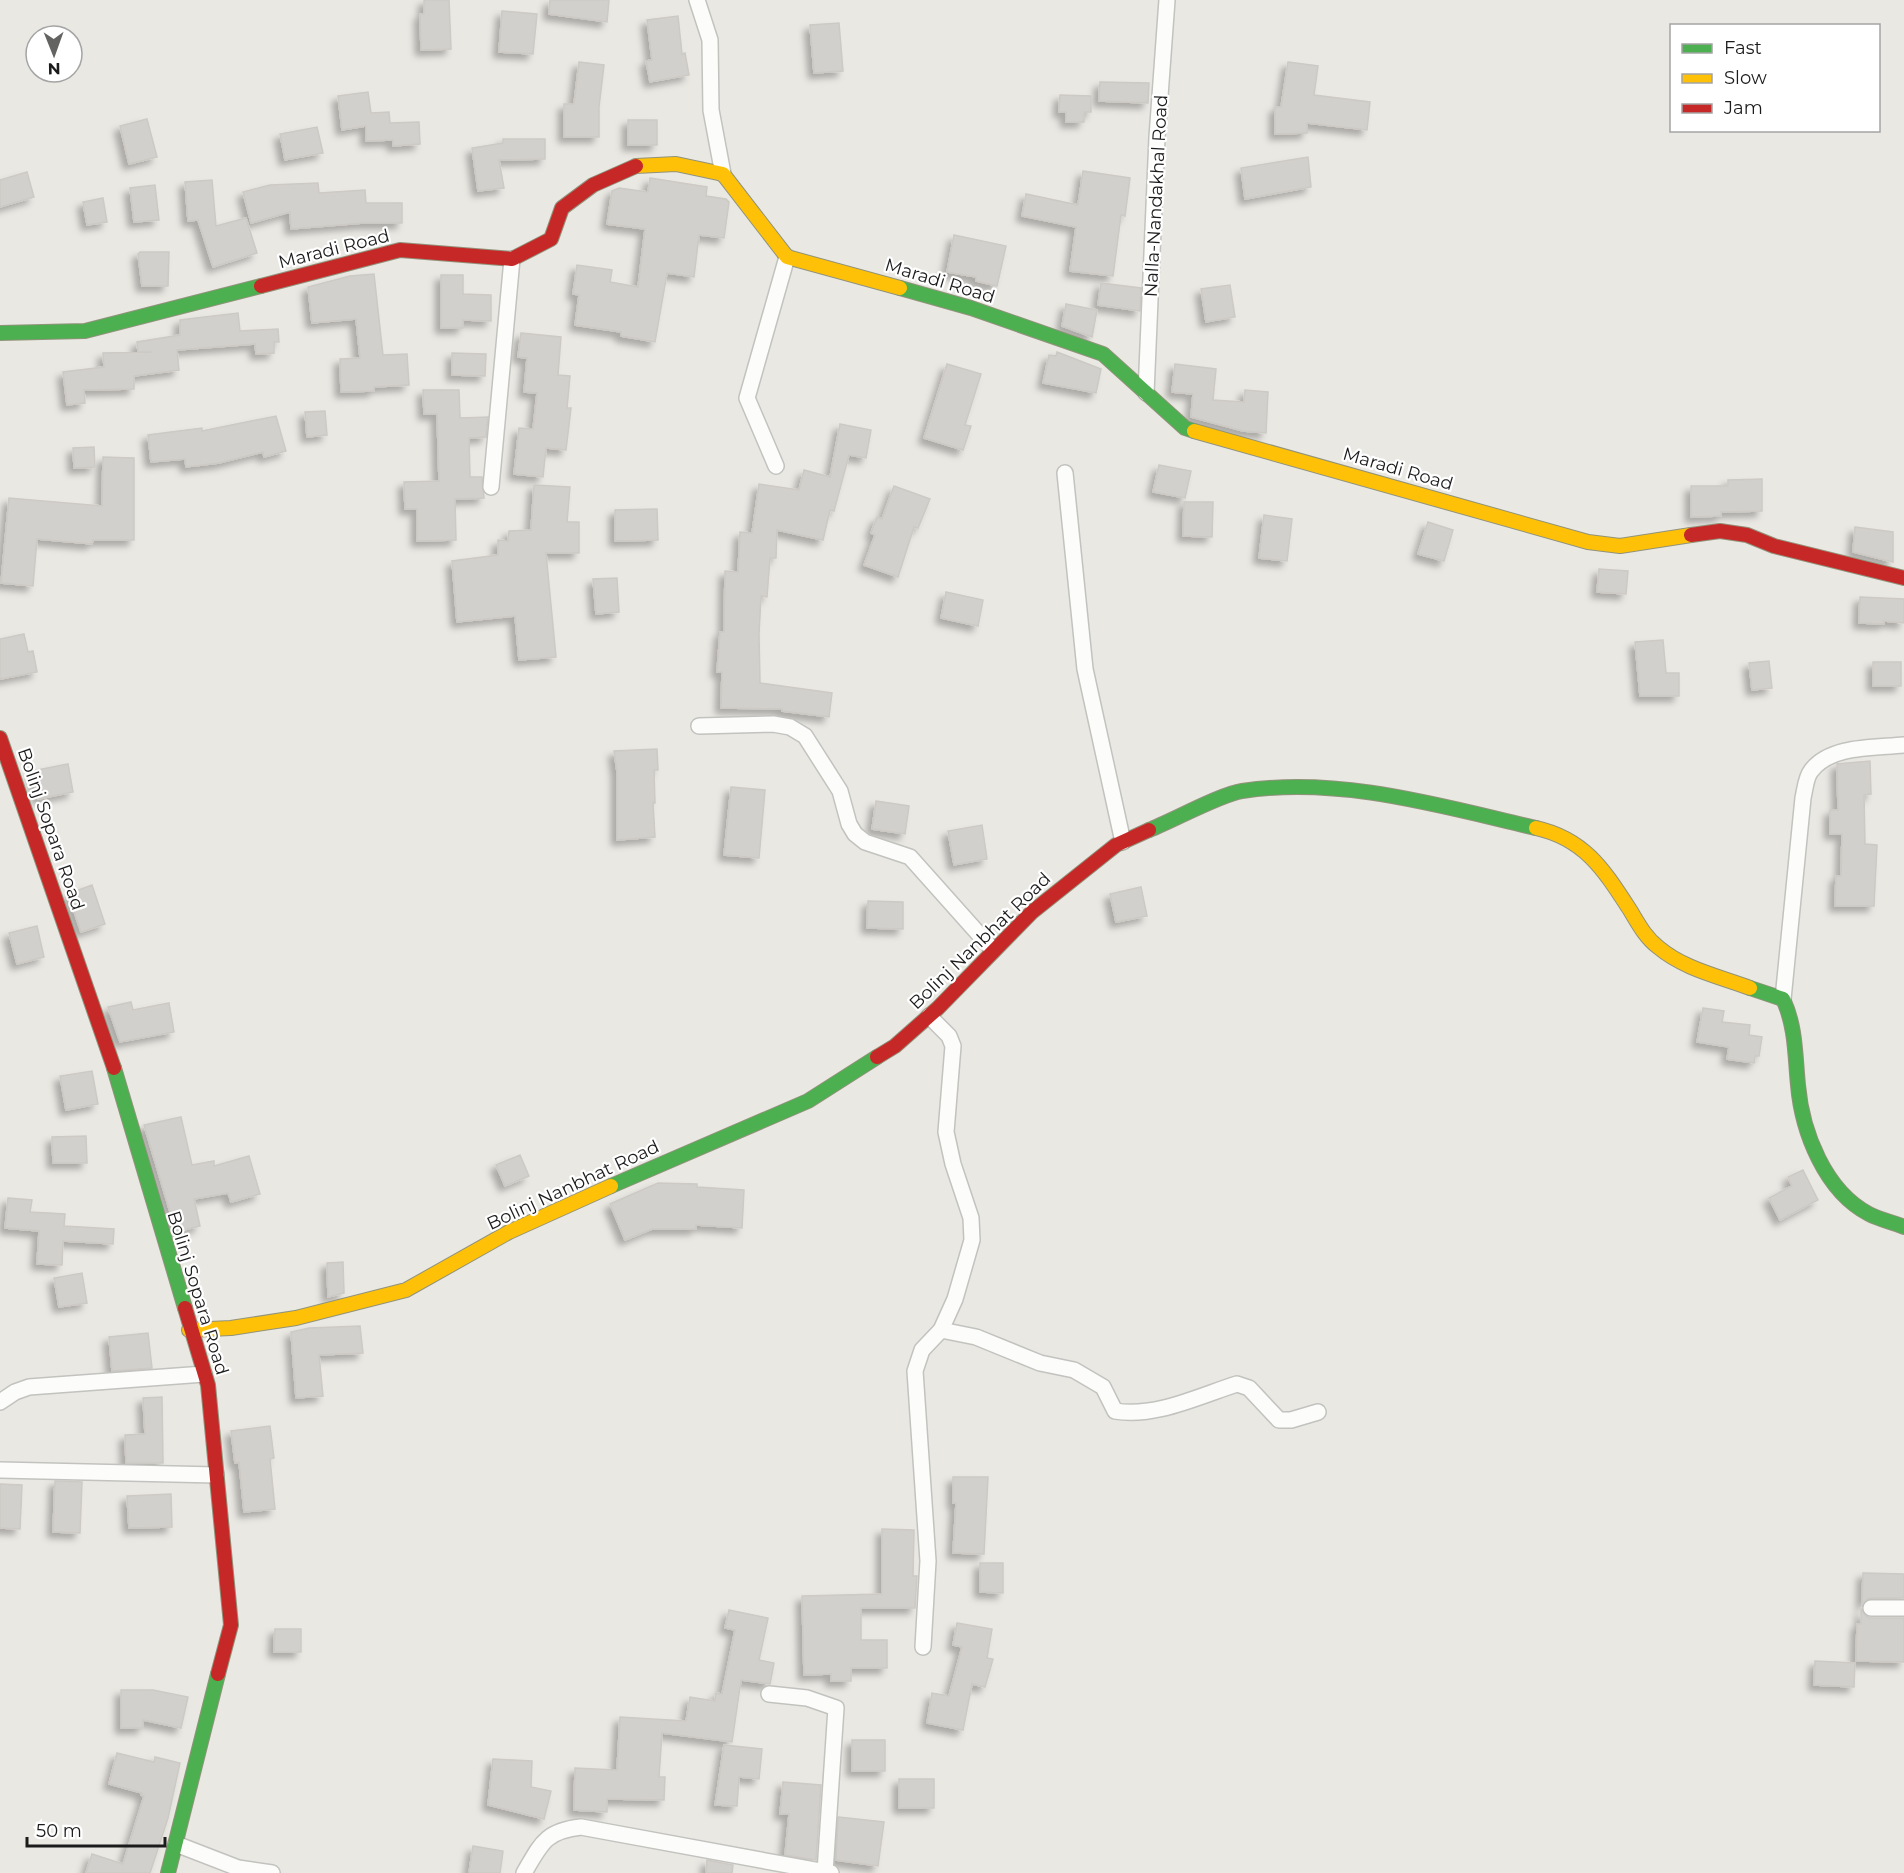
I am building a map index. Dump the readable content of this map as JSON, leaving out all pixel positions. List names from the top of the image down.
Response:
{
  "streets": {
    "street": [
      "Nalla-Nandakhal Road",
      "Maradi Road",
      "Bolinj Sopara Road",
      "Bolinj Nanbhat Road"
    ]
  },
  "crossings": [
    ["Nalla-Nandakhal Road", "Maradi Road"],
    ["Bolinj Sopara Road", "Bolinj Nanbhat Road"]
  ],
  "legend": ["Fast", "Slow", "Jam"],
  "scale_bar": "50 m",
  "north": "bottom"
}
